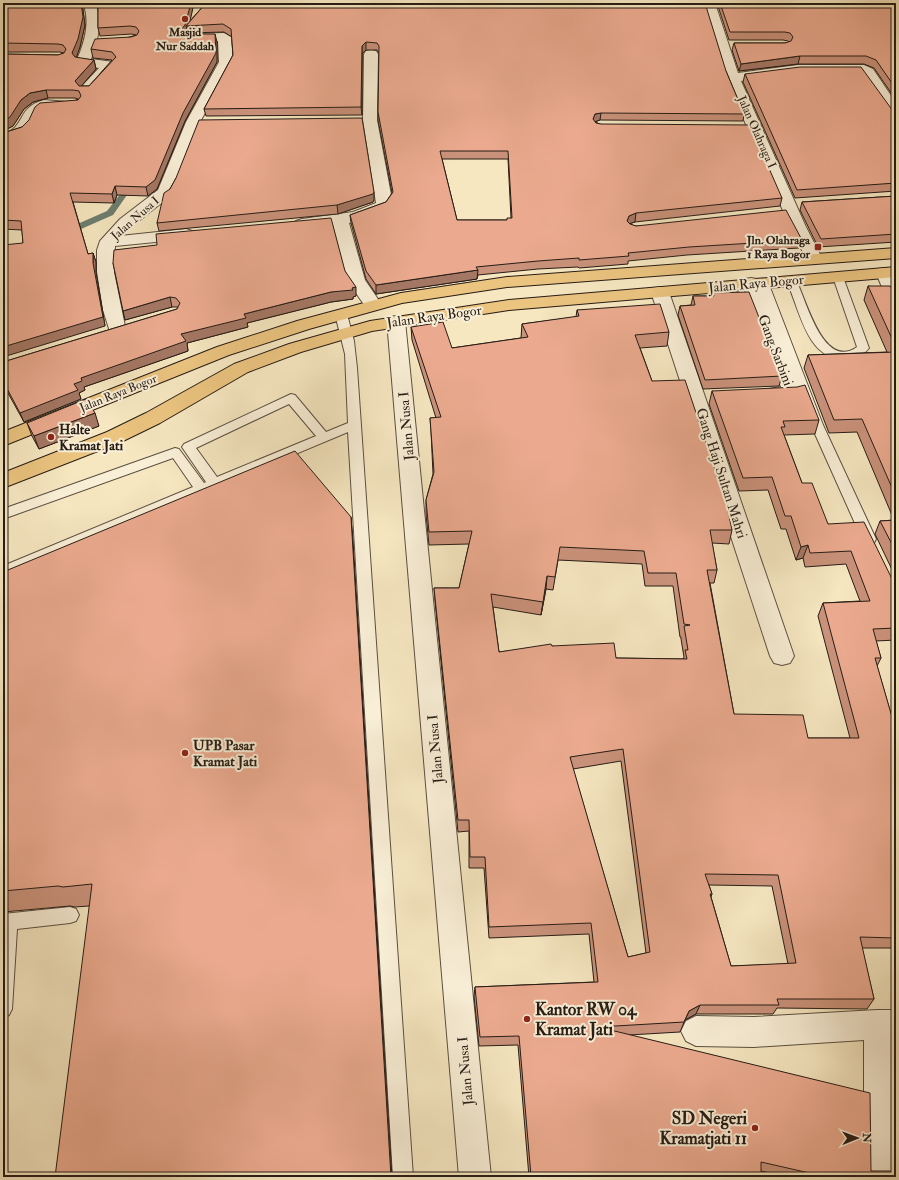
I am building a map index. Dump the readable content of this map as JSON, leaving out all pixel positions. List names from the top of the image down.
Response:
{
  "streets": {
    "highway": ["Jalan Raya Bogor"],
    "street": [
      "Jalan Olahraga I",
      "Jalan Nusa I",
      "Gang Sarbini",
      "Gang Haji Sultan Mahri"
    ]
  },
  "crossings": [
    ["Jalan Olahraga I", "Jalan Raya Bogor"],
    ["Jalan Nusa I", "Jalan Raya Bogor"],
    ["Jalan Raya Bogor", "Gang Sarbini"],
    ["Jalan Raya Bogor", "Gang Haji Sultan Mahri"]
  ],
  "places": {
    "other": [
      "Masjid Nur Saddah",
      "Halte Kramat Jati",
      "UPB Pasar Kramat Jati",
      "Kantor RW 04 Kramat Jati",
      "SD Negeri Kramatjati 11"
    ],
    "transit": ["Jln. Olahraga 1 Raya Bogor"]
  },
  "north": "right"
}
